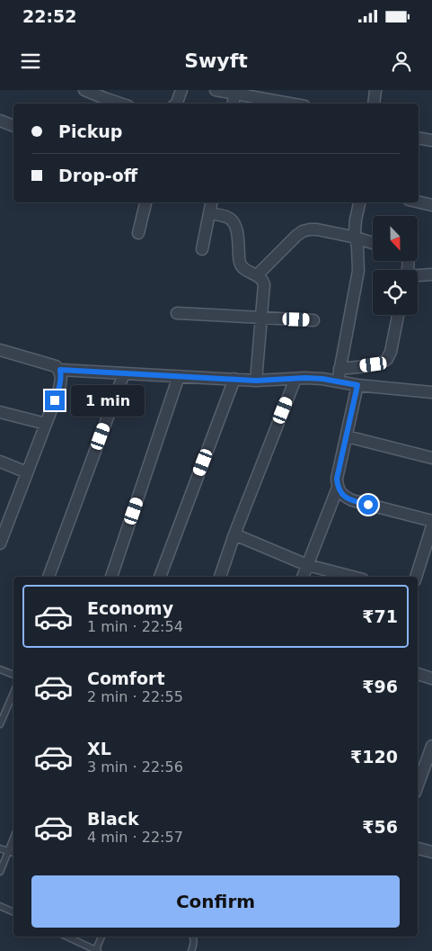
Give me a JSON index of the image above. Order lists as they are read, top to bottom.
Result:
{
  "north": "bottom",
  "page": {
    "status": "22:52",
    "header": "Swyft",
    "banner": ["Pickup", "Drop-off"],
    "bubble": "1 min",
    "list": [
      {
        "name": "Economy",
        "note": "1 min · 22:54",
        "value": "₹71"
      },
      {
        "name": "Comfort",
        "note": "2 min · 22:55",
        "value": "₹96"
      },
      {
        "name": "XL",
        "note": "3 min · 22:56",
        "value": "₹120"
      },
      {
        "name": "Black",
        "note": "4 min · 22:57",
        "value": "₹56"
      }
    ],
    "buttons": "Confirm"
  }
}
